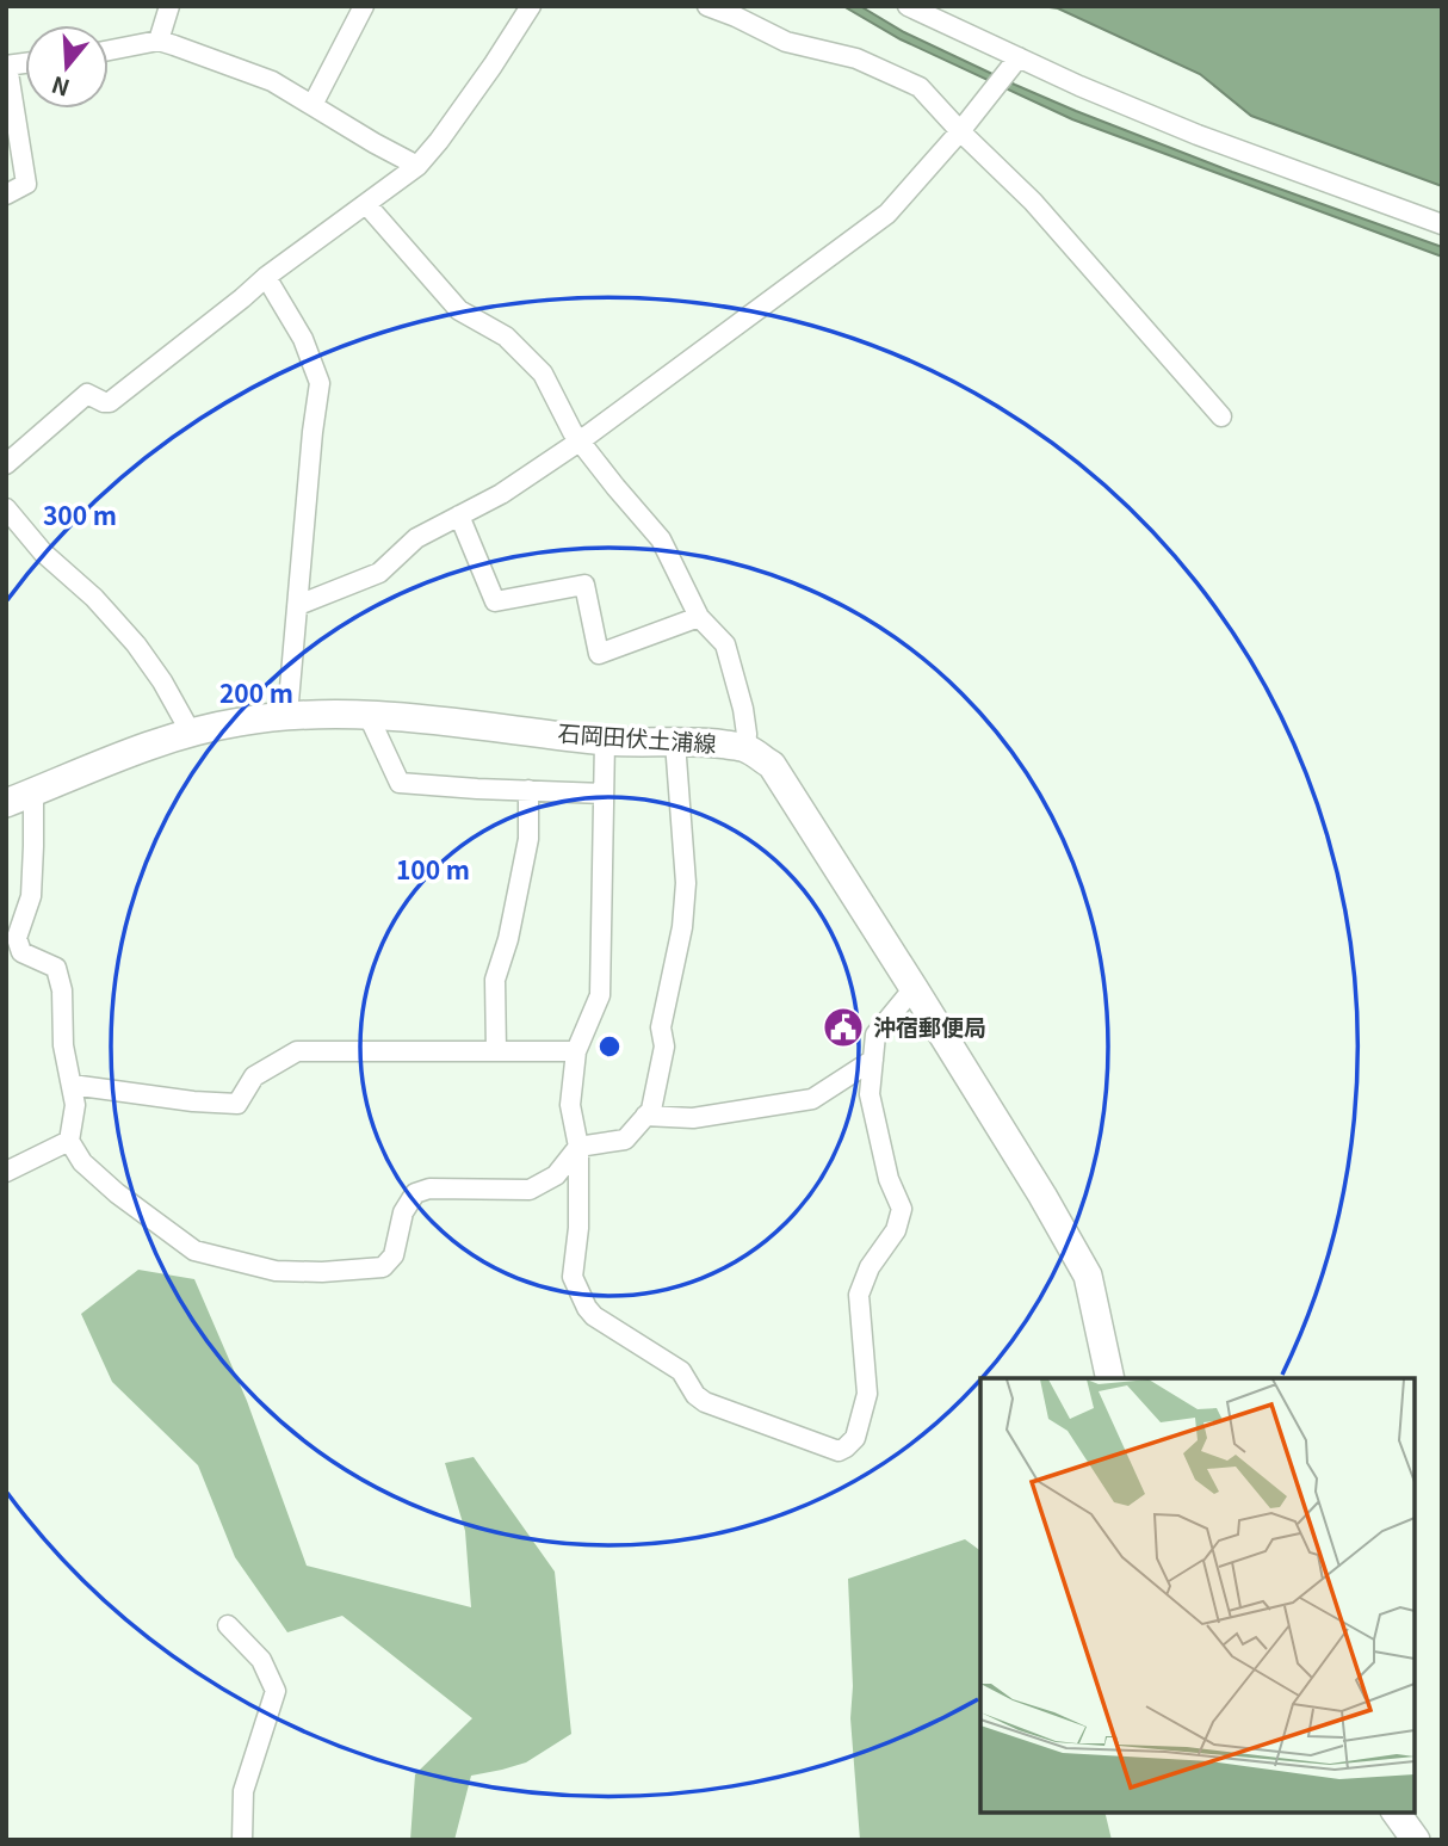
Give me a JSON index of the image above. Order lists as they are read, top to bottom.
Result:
{
  "streets": {
    "main road": ["石岡田伏土浦線"]
  },
  "places": {
    "public building": ["沖宿郵便局"]
  },
  "north": "bottom",
  "rings": ["300 m", "200 m", "100 m"]
}
